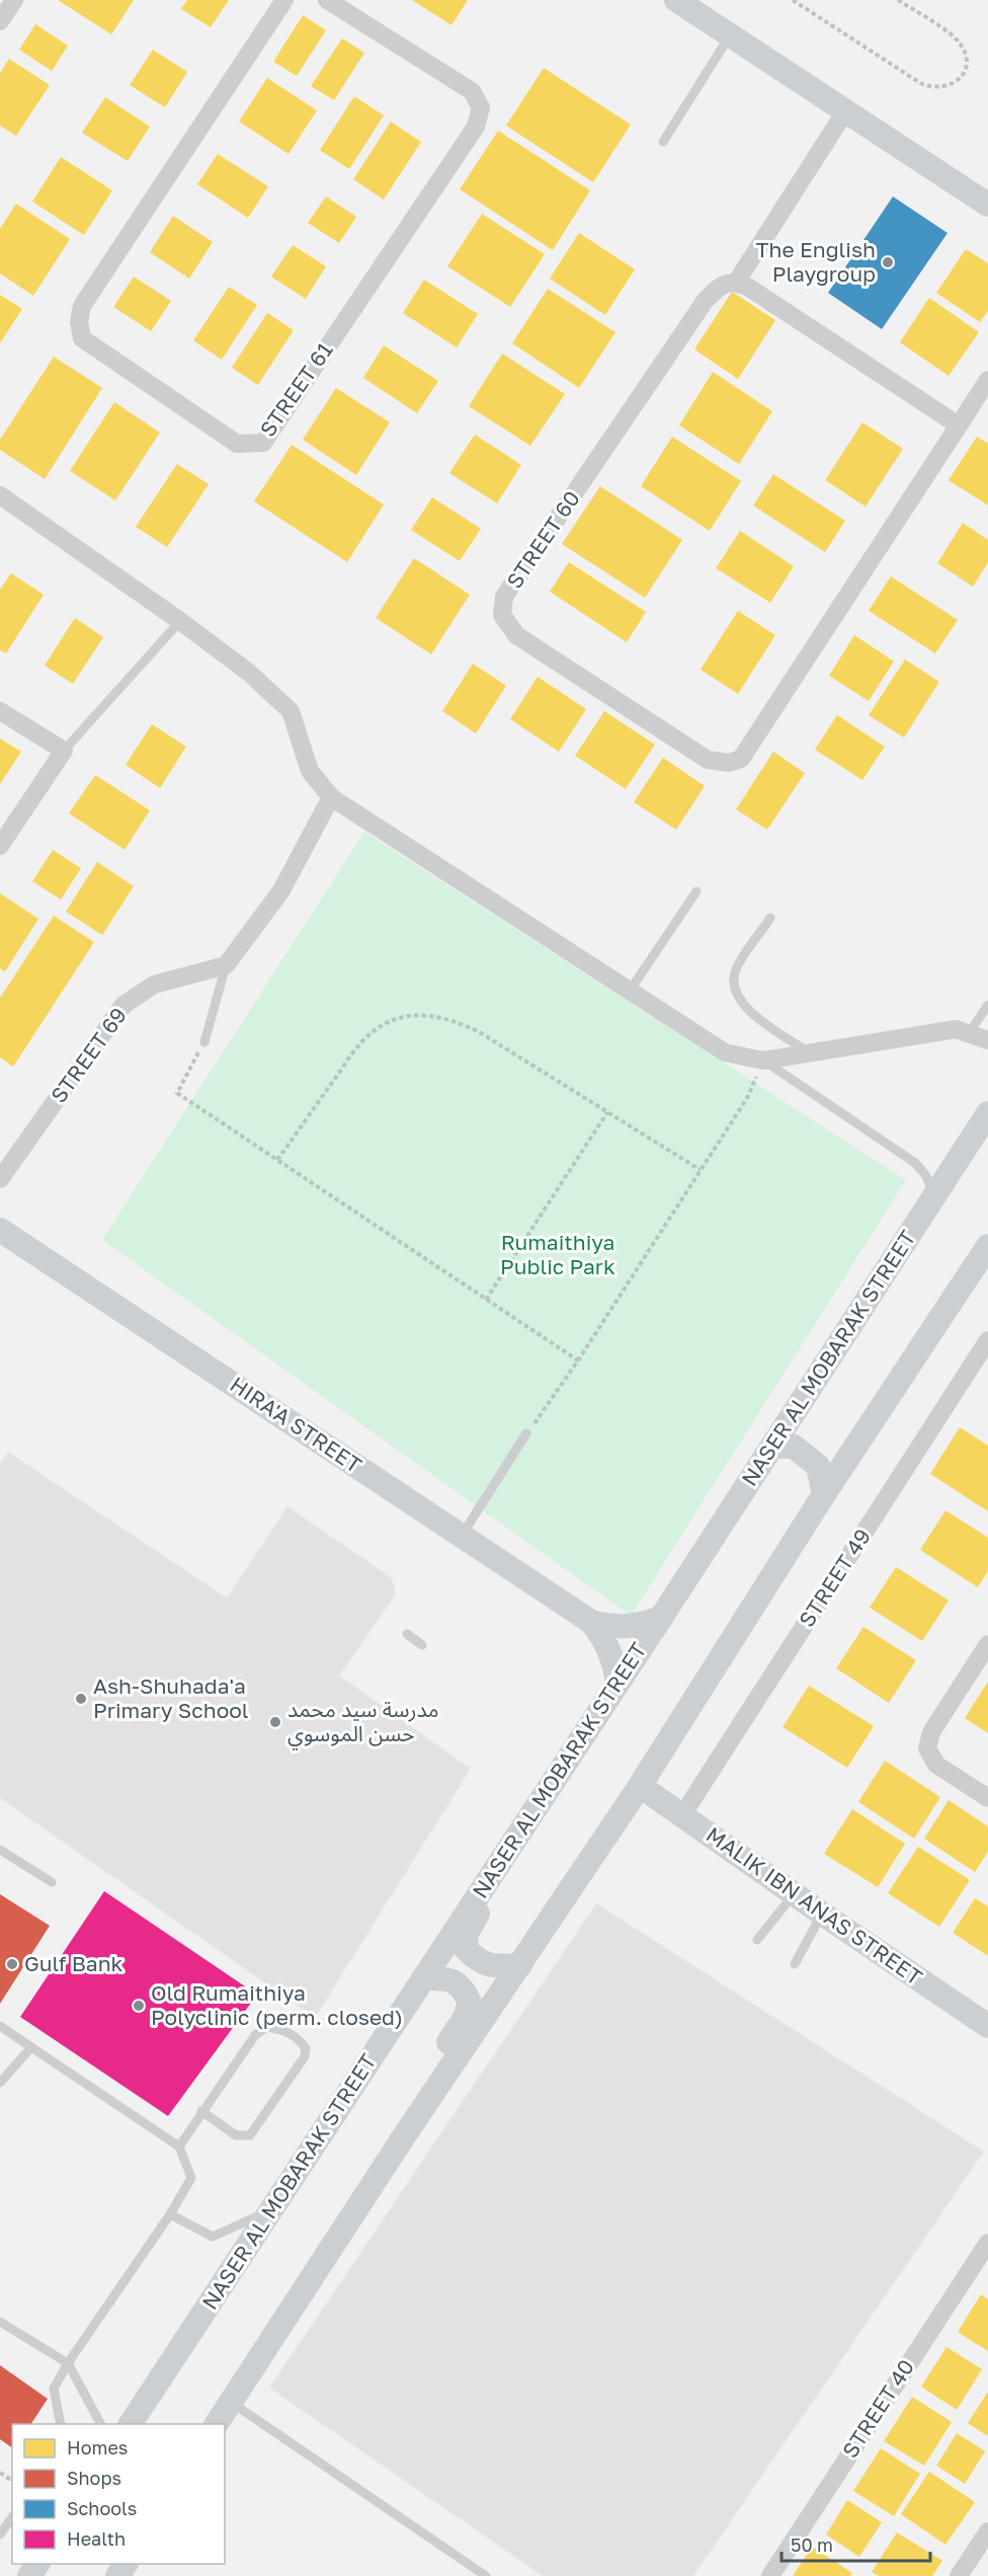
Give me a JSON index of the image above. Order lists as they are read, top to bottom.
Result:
{
  "streets": {
    "street": [
      "STREET 61",
      "STREET 60",
      "STREET 69",
      "NASER AL MOBARAK STREET",
      "HIRA'A STREET",
      "STREET 49",
      "MALIK IBN ANAS STREET",
      "STREET 40"
    ]
  },
  "crossings": [
    ["NASER AL MOBARAK STREET", "HIRA'A STREET"],
    ["STREET 49", "MALIK IBN ANAS STREET"]
  ],
  "parks": ["Rumaithiya Public Park"],
  "places": [
    "The English Playgroup",
    "Ash-Shuhada'a Primary School",
    "مدرسة سيد محمد حسن الموسوي",
    "Gulf Bank",
    "Old Rumaithiya Polyclinic (perm. closed)"
  ],
  "legend": [
    "Homes",
    "Shops",
    "Schools",
    "Health"
  ],
  "scale_bar": "50 m"
}
